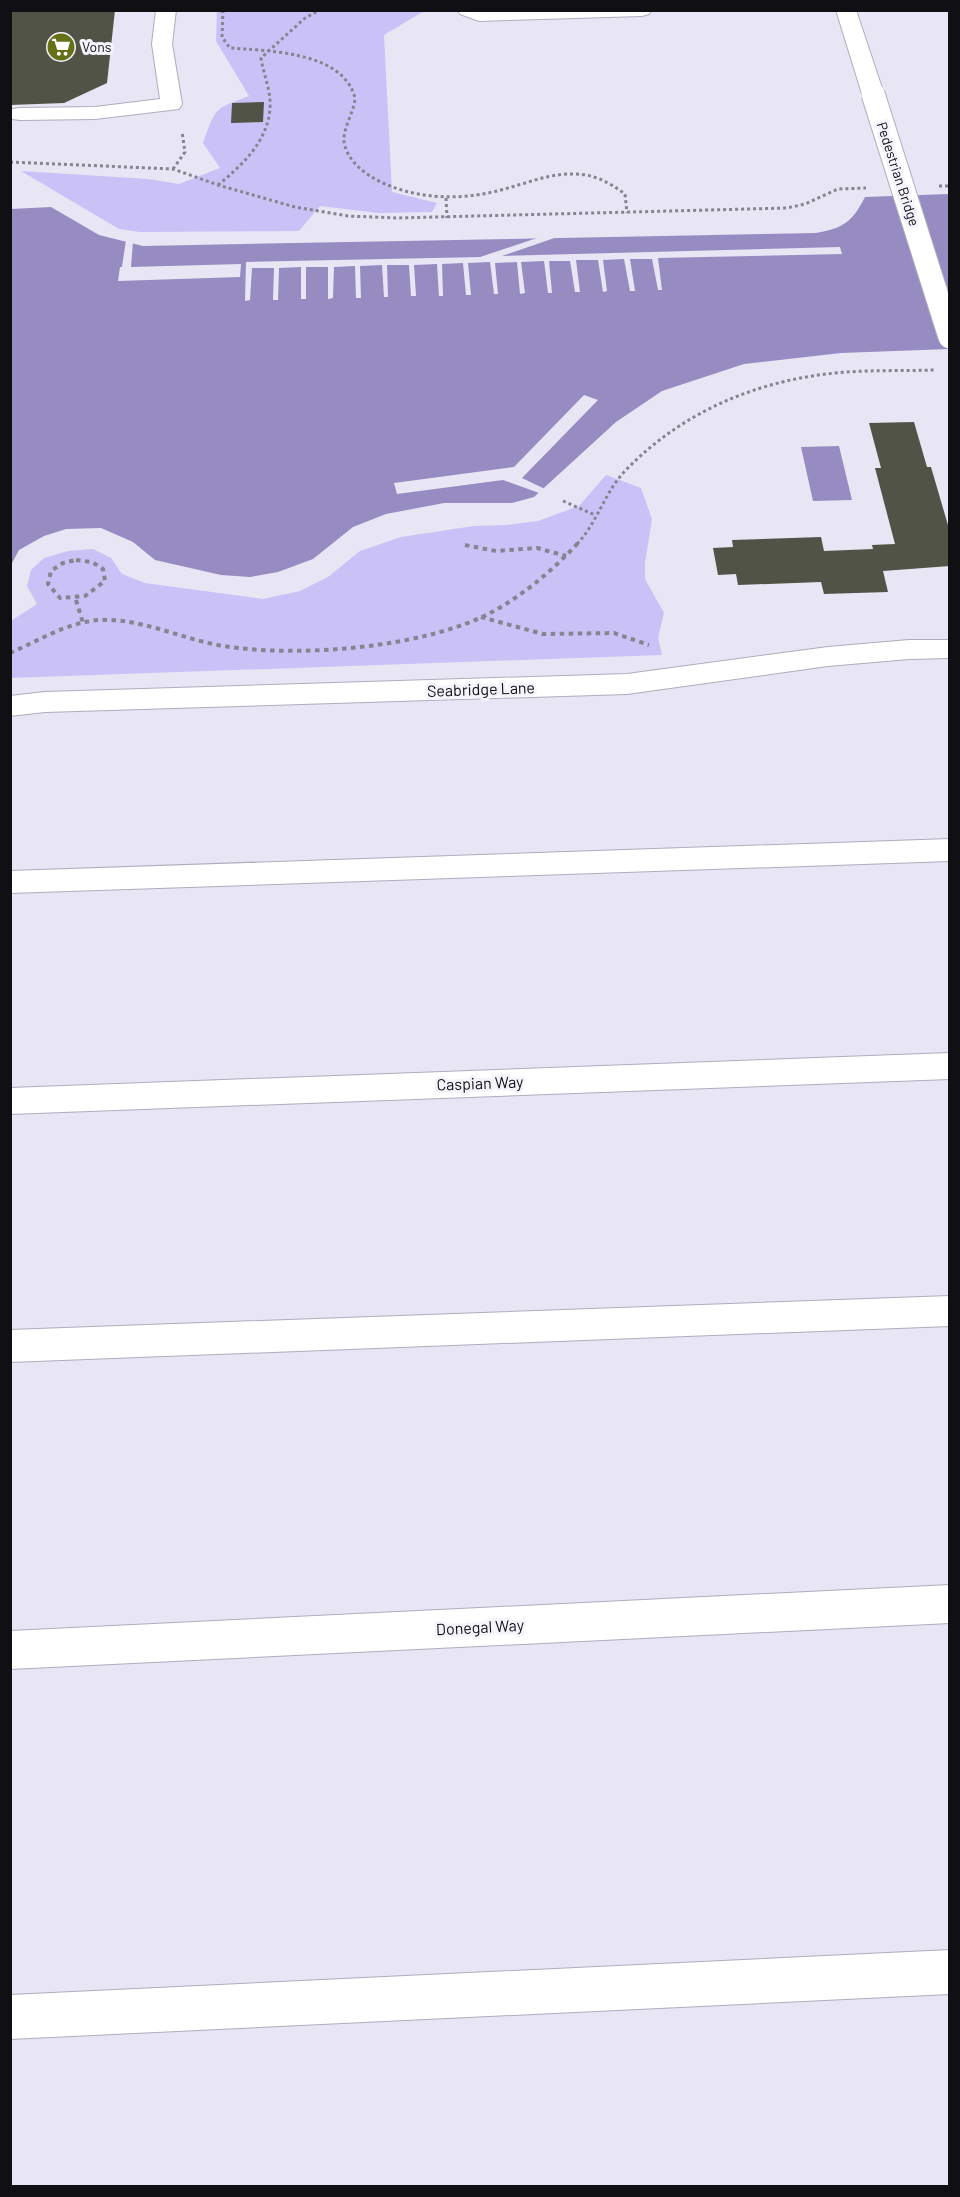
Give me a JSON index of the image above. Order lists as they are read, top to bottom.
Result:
{
  "streets": {
    "street": [
      "Pedestrian Bridge",
      "Seabridge Lane",
      "Caspian Way",
      "Donegal Way"
    ]
  },
  "places": {
    "supermarket": ["Vons"]
  }
}
